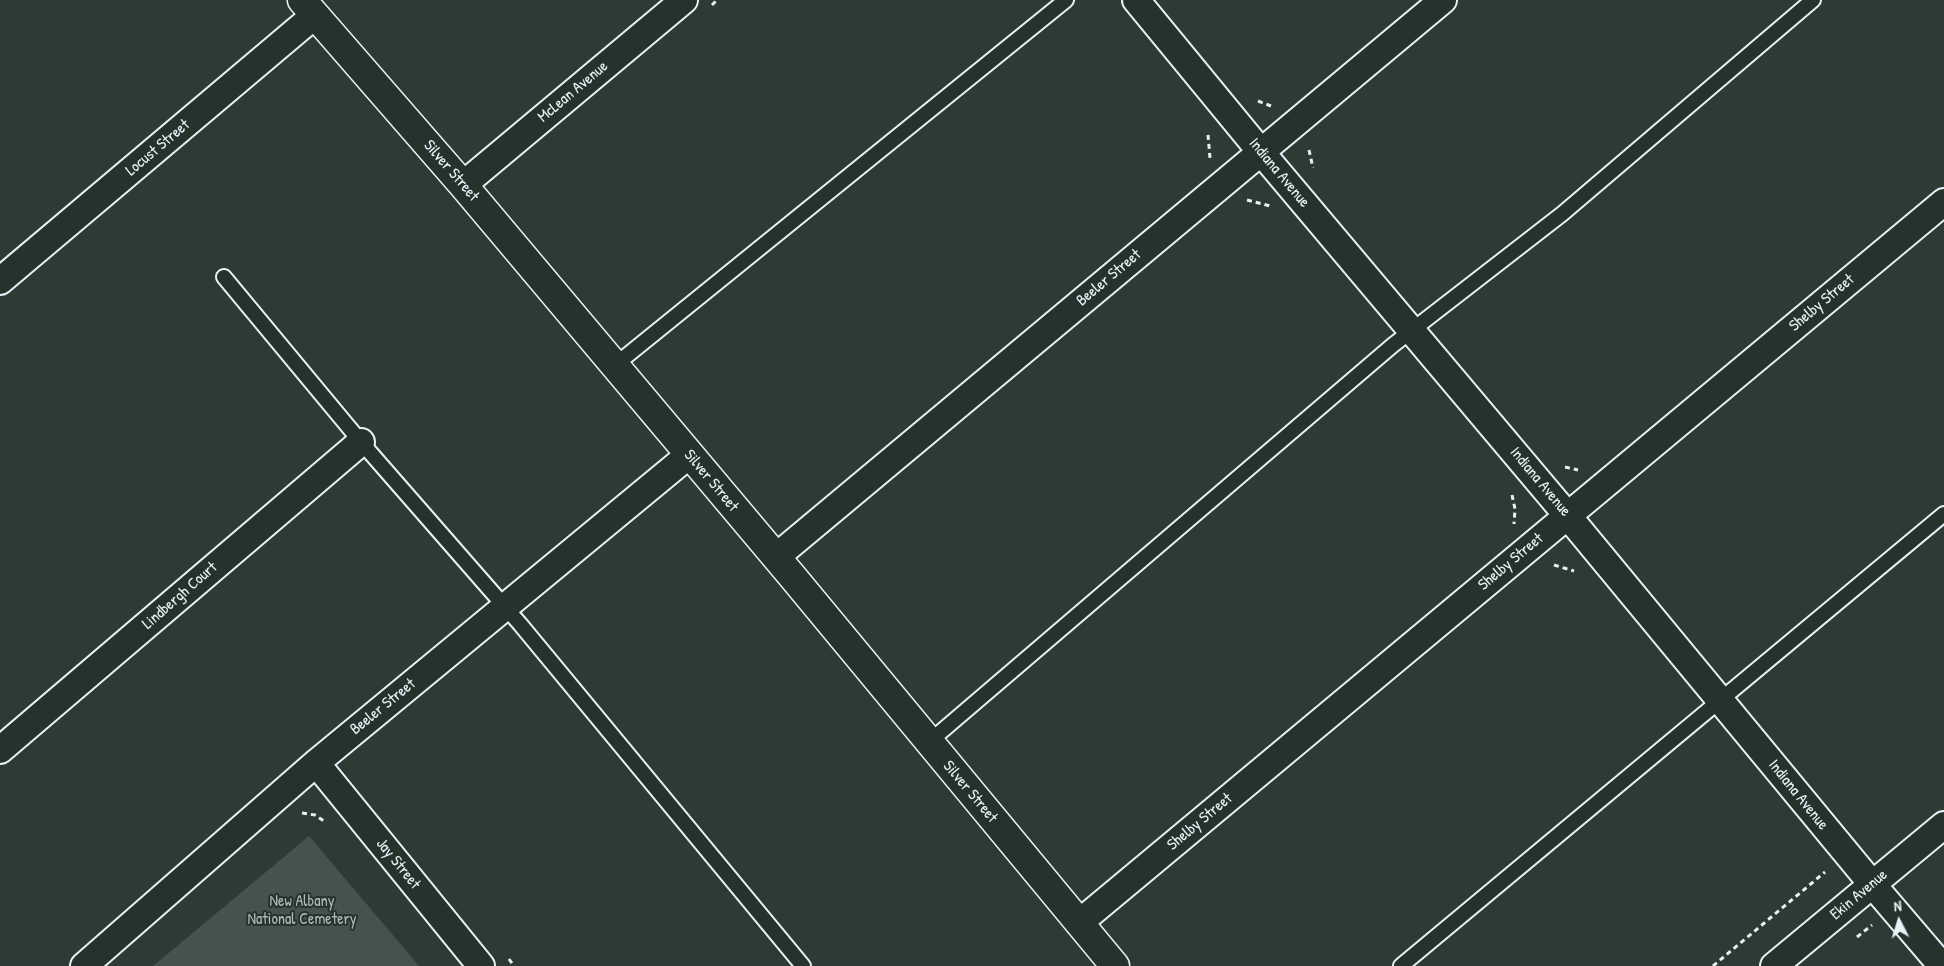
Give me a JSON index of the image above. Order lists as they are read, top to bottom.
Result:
{
  "streets": {
    "main road": ["Silver Street"],
    "street": [
      "McLean Avenue",
      "Locust Street",
      "Indiana Avenue",
      "Beeler Street",
      "Shelby Street",
      "Lindbergh Court",
      "Jay Street",
      "Ekin Avenue"
    ]
  },
  "crossings": [
    ["McLean Avenue", "Silver Street"],
    ["Locust Street", "Silver Street"],
    ["Silver Street", "Beeler Street"],
    ["Silver Street", "Shelby Street"],
    ["Indiana Avenue", "Beeler Street"],
    ["Indiana Avenue", "Shelby Street"],
    ["Indiana Avenue", "Ekin Avenue"],
    ["Beeler Street", "Jay Street"]
  ],
  "parks": ["New Albany National Cemetery"],
  "north": "top"
}
